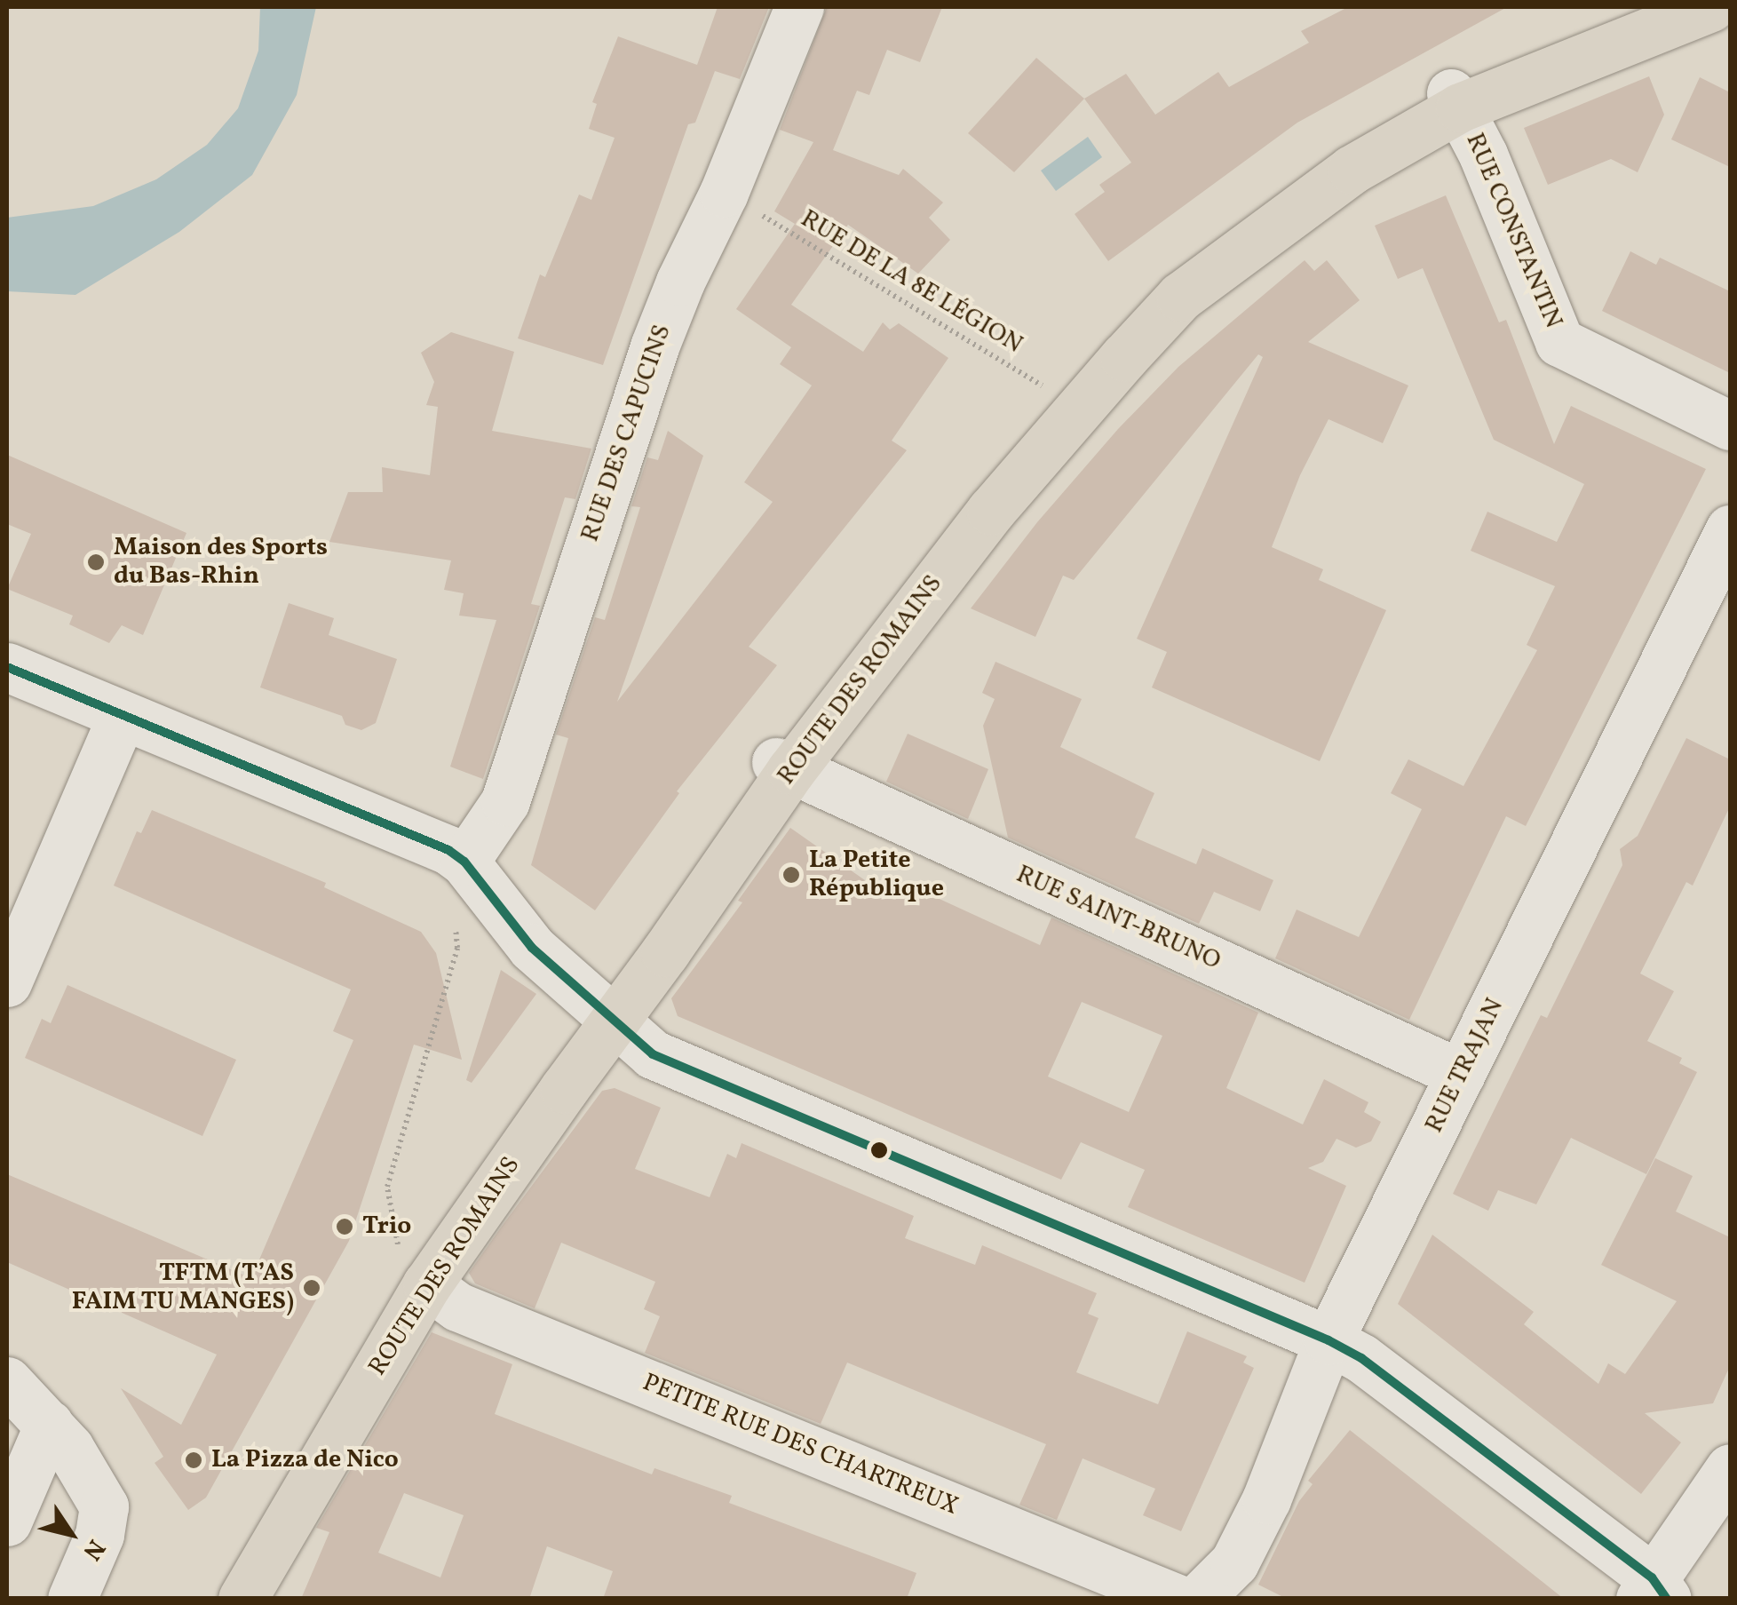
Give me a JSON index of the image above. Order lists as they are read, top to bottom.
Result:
{
  "streets": {
    "main road": ["ROUTE DES ROMAINS"],
    "street": [
      "RUE CONSTANTIN",
      "RUE DES CAPUCINS",
      "RUE SAINT-BRUNO",
      "RUE TRAJAN",
      "PETITE RUE DES CHARTREUX"
    ],
    "path": ["RUE DE LA 8E LÉGION"]
  },
  "crossings": [
    ["RUE CONSTANTIN", "ROUTE DES ROMAINS"],
    ["RUE DE LA 8E LÉGION", "RUE DES CAPUCINS"],
    ["RUE DE LA 8E LÉGION", "ROUTE DES ROMAINS"],
    ["ROUTE DES ROMAINS", "RUE SAINT-BRUNO"],
    ["ROUTE DES ROMAINS", "PETITE RUE DES CHARTREUX"],
    ["RUE SAINT-BRUNO", "RUE TRAJAN"]
  ],
  "places": [
    "Maison des Sports du Bas-Rhin",
    "La Petite République",
    "Trio",
    "TFTM (T’AS FAIM TU MANGES)",
    "La Pizza de Nico"
  ],
  "north": "bottom right"
}
